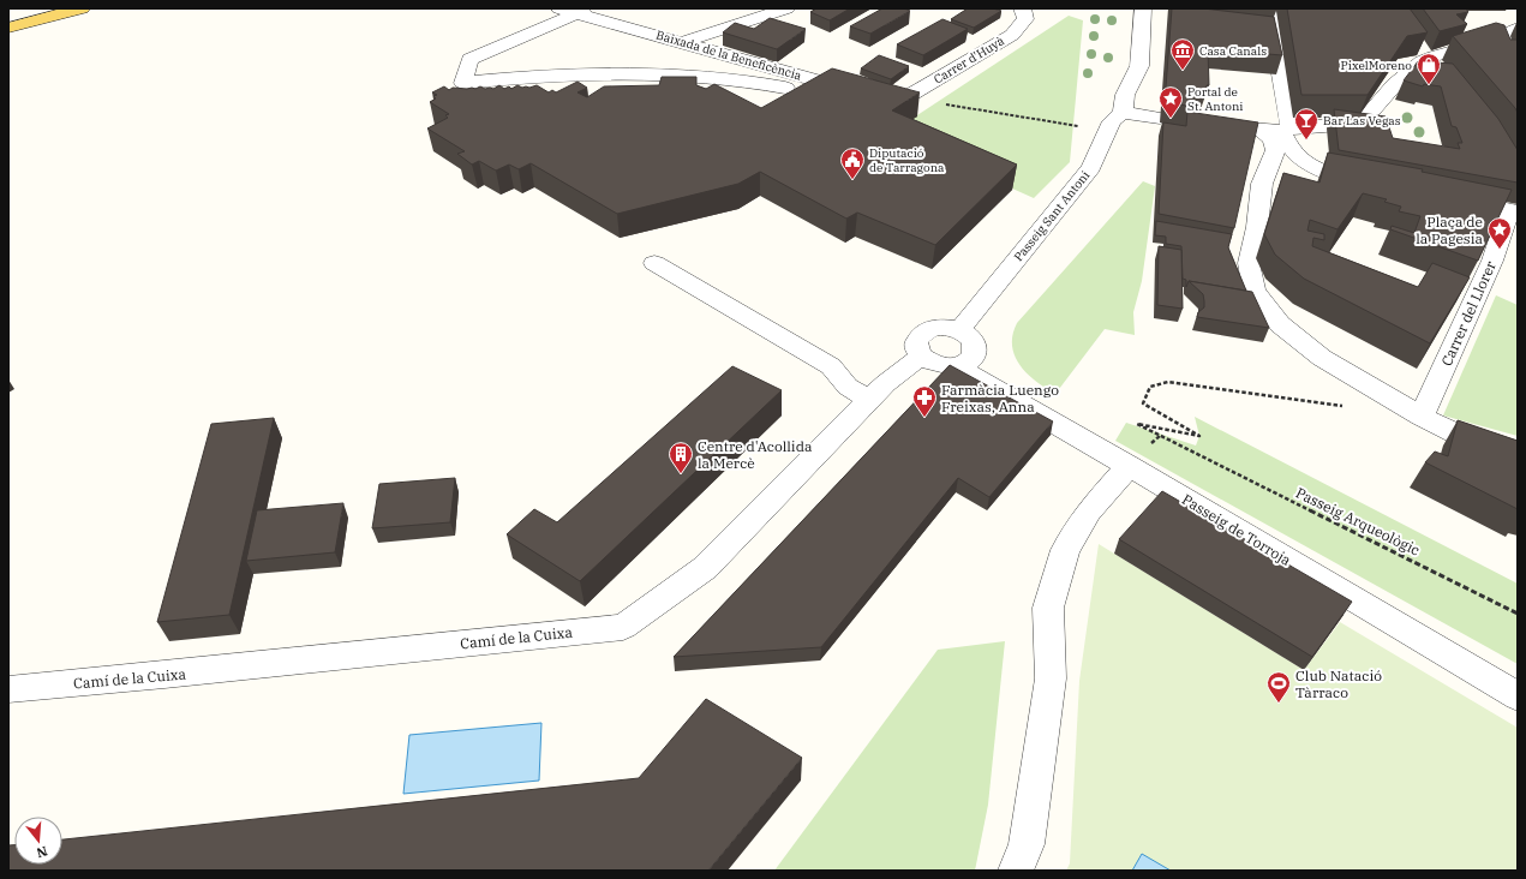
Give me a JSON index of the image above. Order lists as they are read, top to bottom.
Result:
{
  "streets": {
    "street": [
      "Baixada de la Beneficència",
      "Carrer d'Huyà",
      "Passeig Sant Antoni",
      "Carrer del Llorer",
      "Passeig de Torroja",
      "Camí de la Cuixa"
    ],
    "path": ["Passeig Arqueològic"]
  },
  "crossings": [
    ["Baixada de la Beneficència", "Carrer d'Huyà"],
    ["Passeig Sant Antoni", "Passeig de Torroja"],
    ["Passeig Sant Antoni", "Camí de la Cuixa"],
    ["Passeig de Torroja", "Camí de la Cuixa"]
  ],
  "places": {
    "museum": ["Casa Canals"],
    "shop": ["PixelMoreno"],
    "place": ["Portal de St. Antoni", "Plaça de la Pagesia"],
    "bar": ["Bar Las Vegas"],
    "public building": ["Diputació de Tarragona"],
    "pharmacy": ["Farmàcia Luengo Freixas, Anna"],
    "building": ["Centre d'Acollida la Mercè"],
    "sports": ["Club Natació Tàrraco"]
  },
  "north": "bottom"
}
